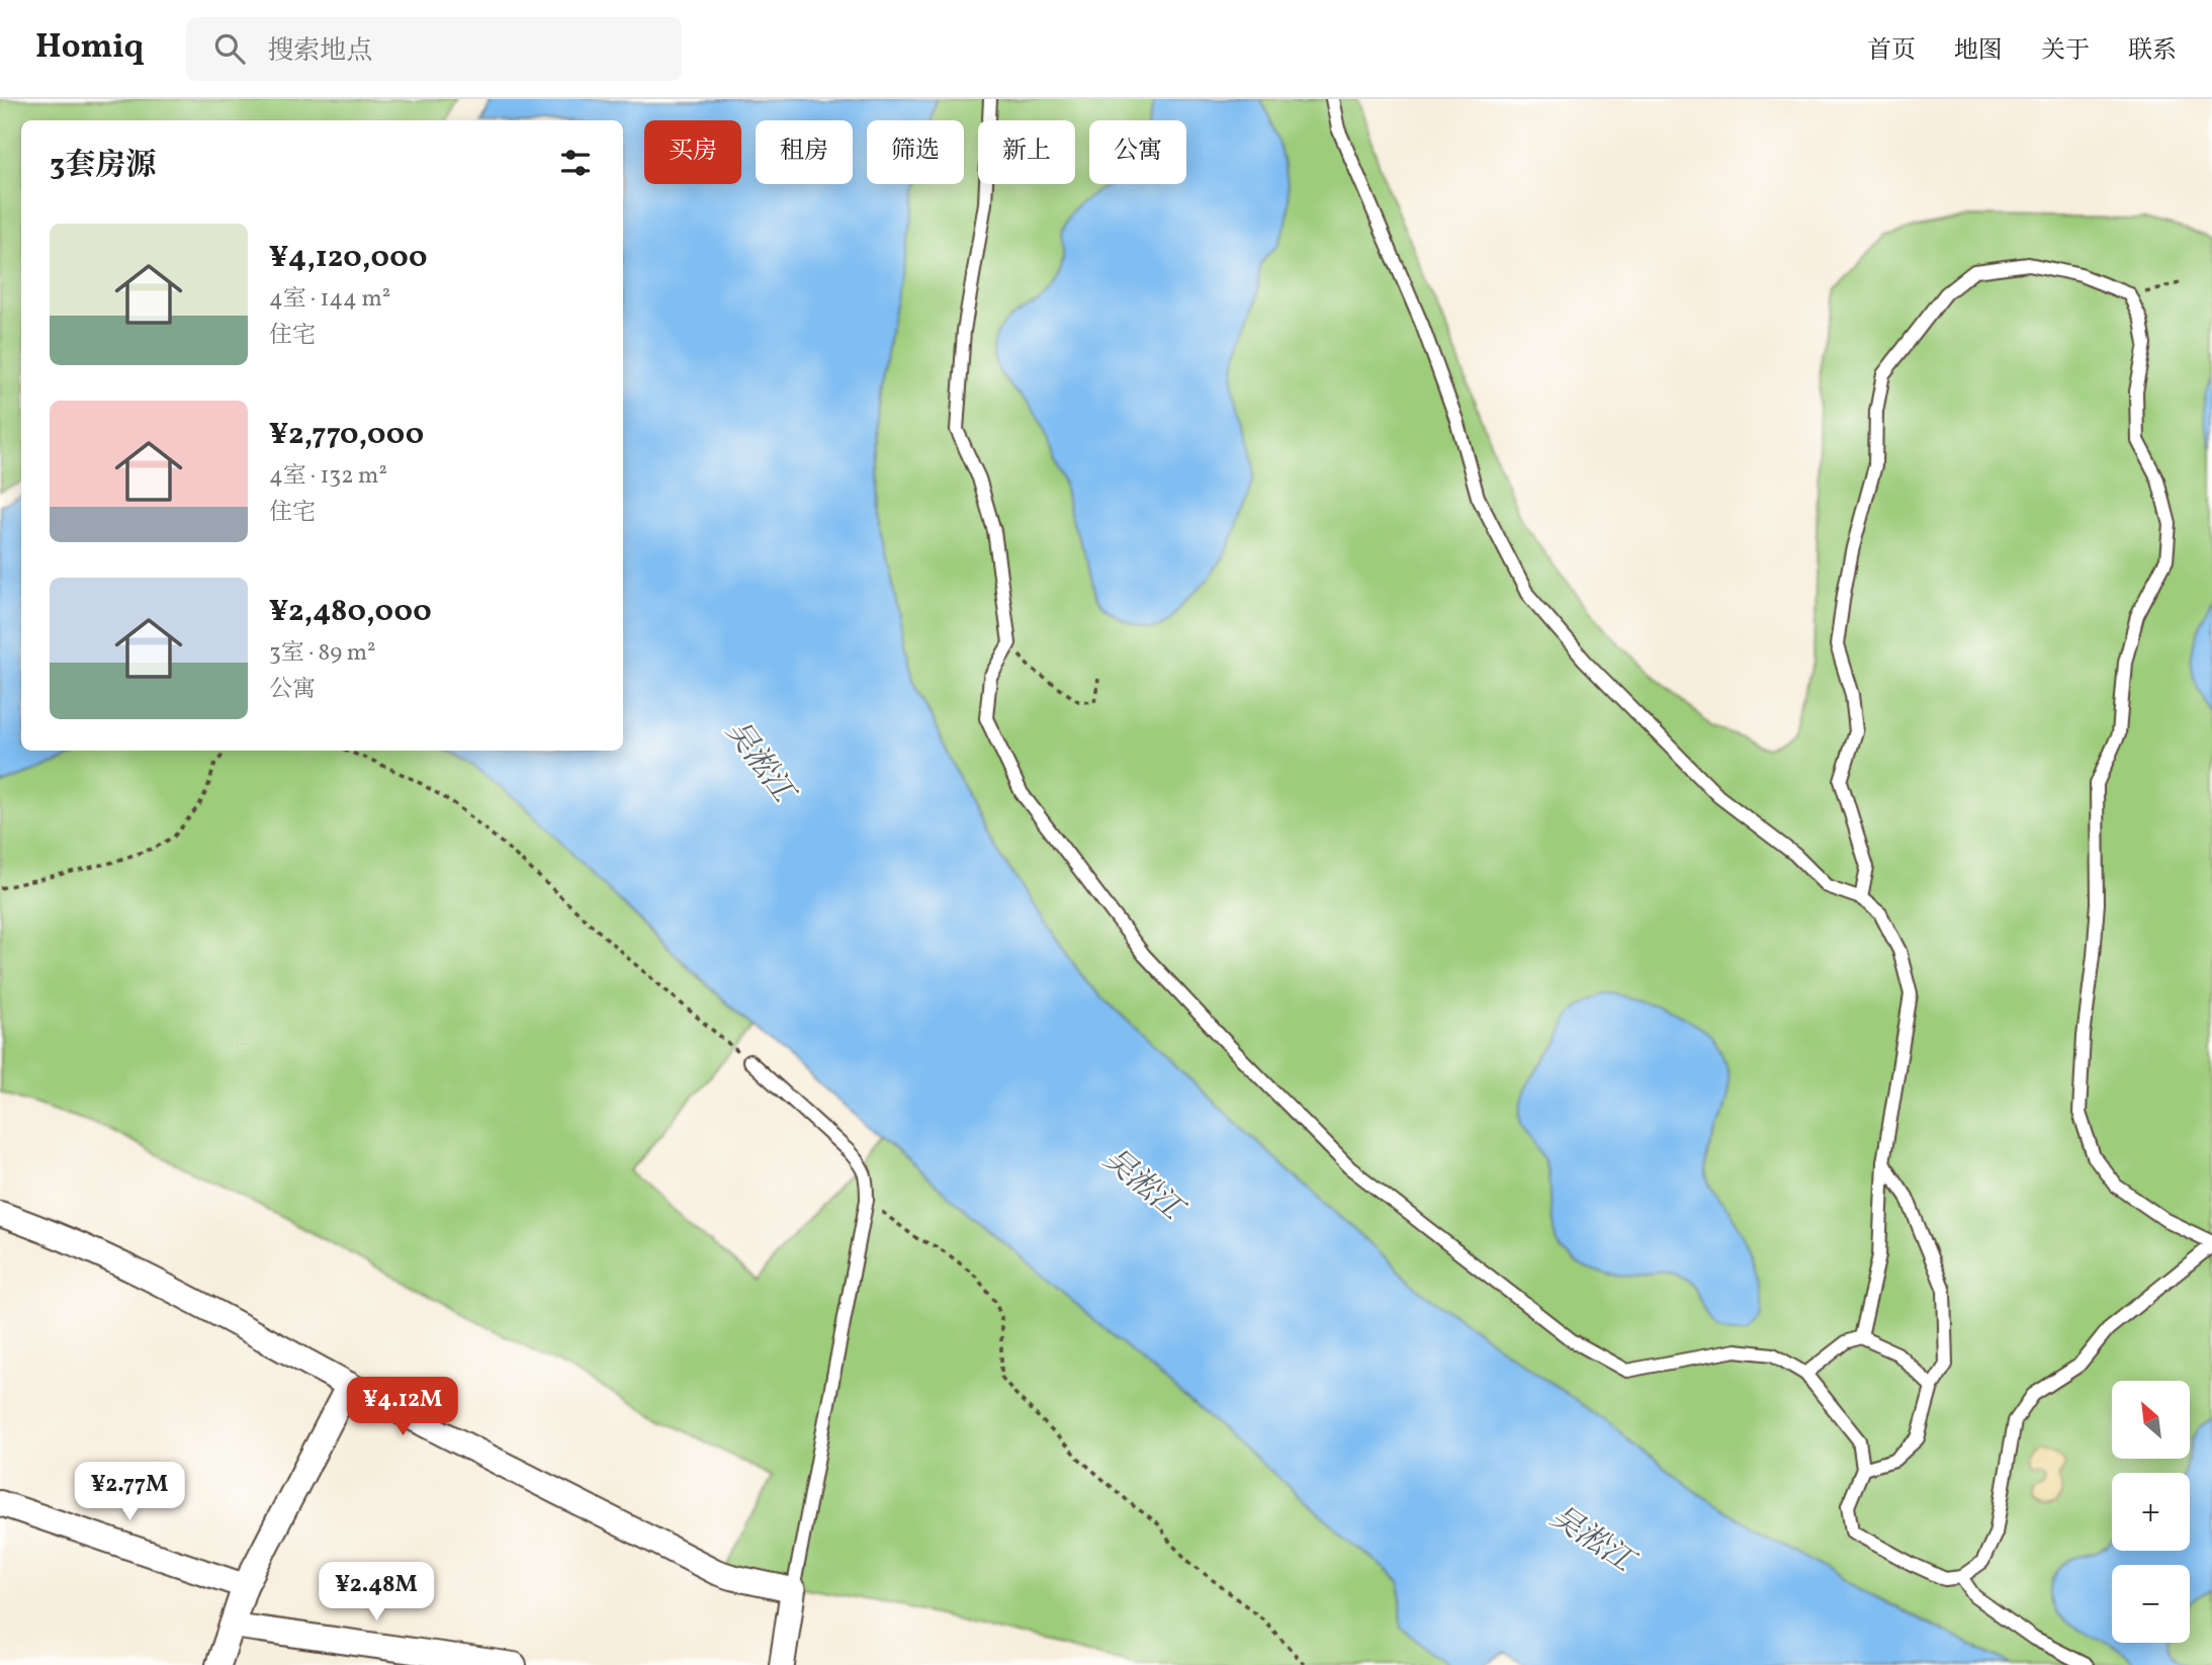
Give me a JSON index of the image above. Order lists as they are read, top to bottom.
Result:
{
  "water": ["吴淞江"],
  "north": "top left",
  "page": {
    "header": "Homiq",
    "search": "搜索地点",
    "nav": [
      "首页",
      "地图",
      "关于",
      "联系"
    ],
    "chip": [
      "买房",
      "租房",
      "筛选",
      "新上",
      "公寓"
    ],
    "heading": "3套房源",
    "list": [
      {
        "name": "¥4,120,000",
        "note": "4室 · 144 m² · 住宅"
      },
      {
        "name": "¥2,770,000",
        "note": "4室 · 132 m² · 住宅"
      },
      {
        "name": "¥2,480,000",
        "note": "3室 · 89 m² · 公寓"
      }
    ],
    "price": ["¥4.12M", "¥2.77M", "¥2.48M"],
    "map_buttons": ["+", "−"]
  }
}
